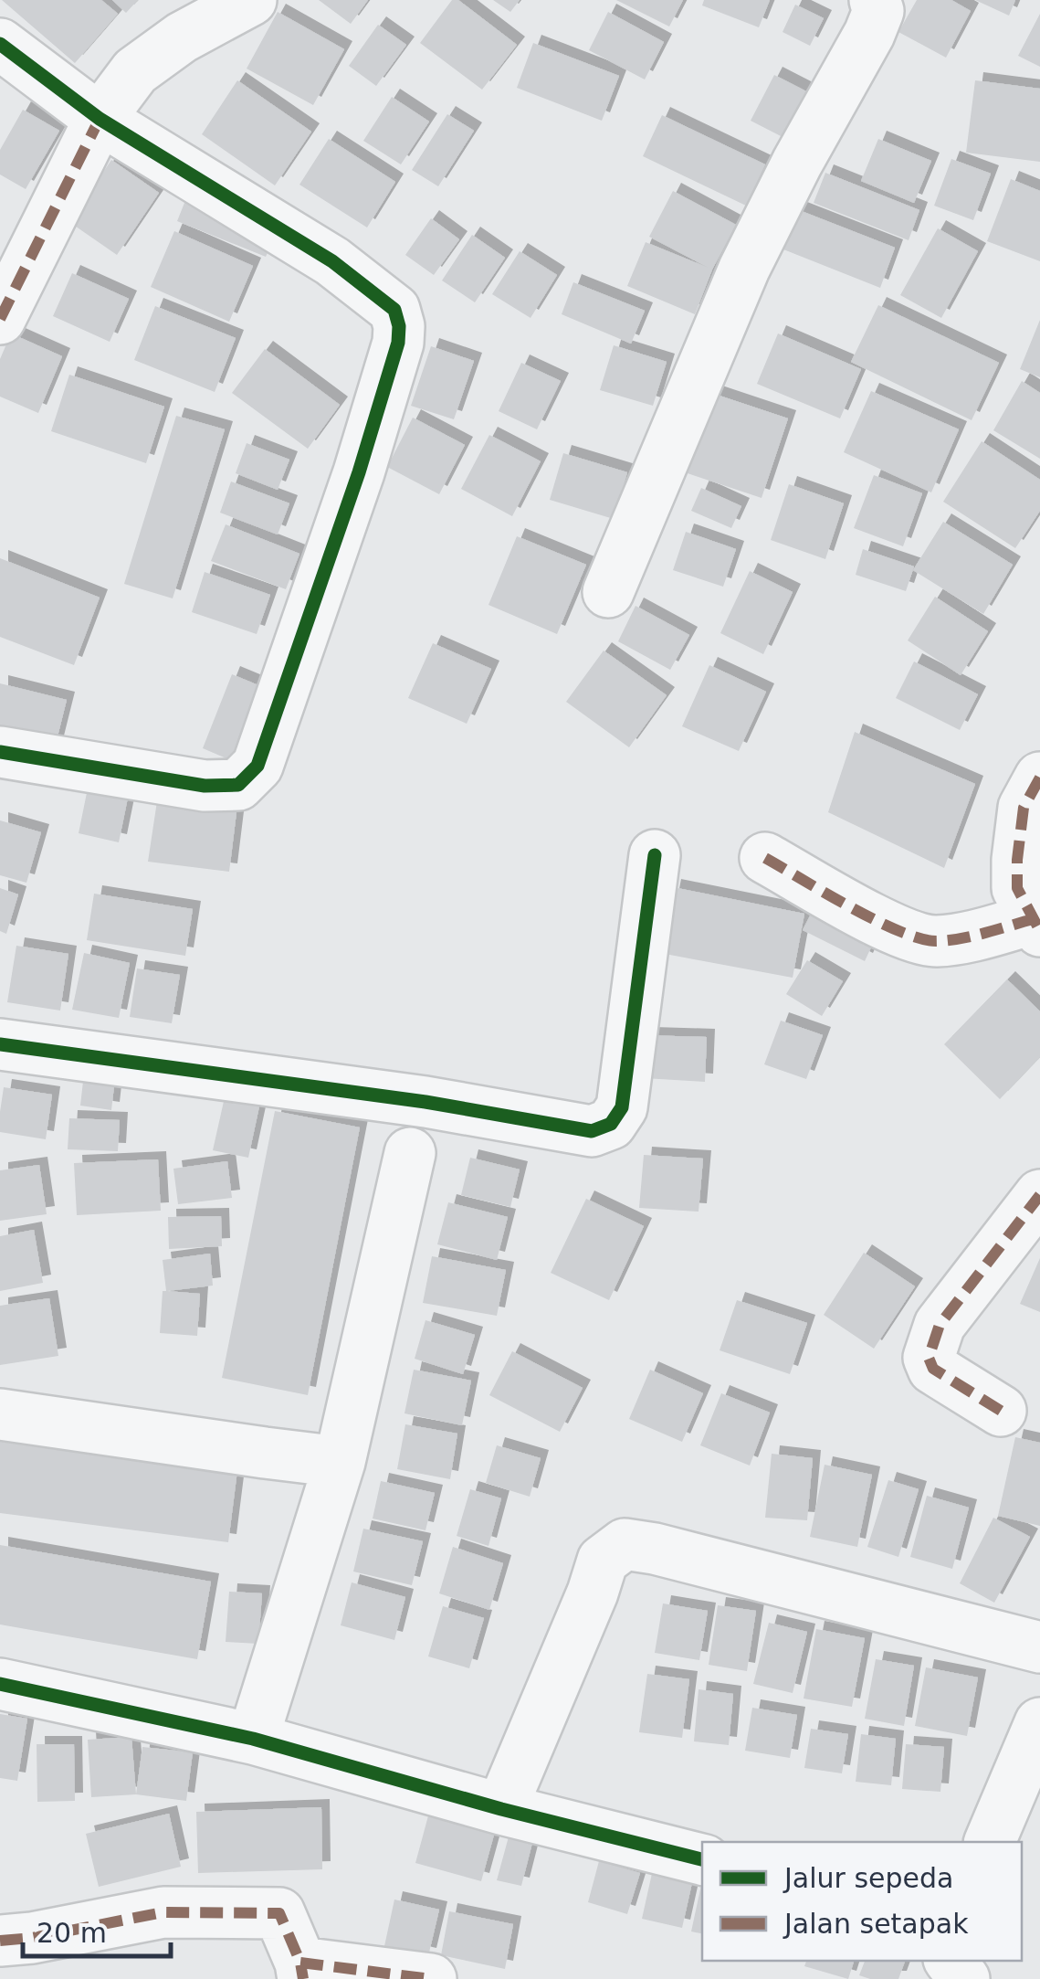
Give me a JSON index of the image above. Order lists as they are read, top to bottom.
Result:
{
  "legend": ["Jalur sepeda", "Jalan setapak"],
  "scale_bar": "20 m"
}
